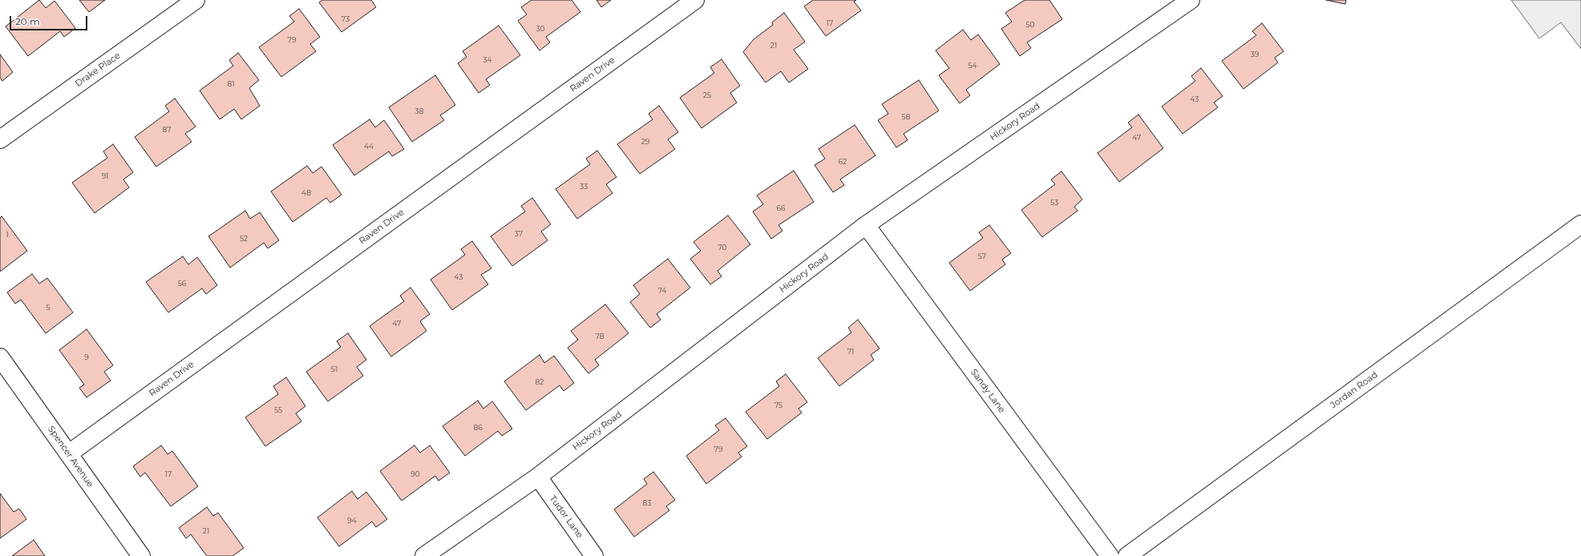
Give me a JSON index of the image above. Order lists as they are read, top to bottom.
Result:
{
  "streets": {
    "street": [
      "Drake Place",
      "Raven Drive",
      "Hickory Road",
      "Jordan Road",
      "Sandy Lane",
      "Spencer Avenue",
      "Tudor Lane"
    ]
  },
  "crossings": [
    ["Raven Drive", "Spencer Avenue"],
    ["Hickory Road", "Sandy Lane"],
    ["Hickory Road", "Tudor Lane"]
  ],
  "house_numbers": [
    "73",
    "17",
    "50",
    "30",
    "79",
    "21",
    "39",
    "34",
    "54",
    "81",
    "25",
    "43",
    "38",
    "58",
    "87",
    "47",
    "29",
    "44",
    "62",
    "91",
    "33",
    "48",
    "53",
    "66",
    "37",
    "1",
    "52",
    "70",
    "57",
    "43",
    "56",
    "74",
    "5",
    "47",
    "78",
    "71",
    "9",
    "51",
    "82",
    "75",
    "55",
    "86",
    "79",
    "17",
    "90",
    "83",
    "94",
    "21"
  ],
  "scale_bar": "20 m"
}
